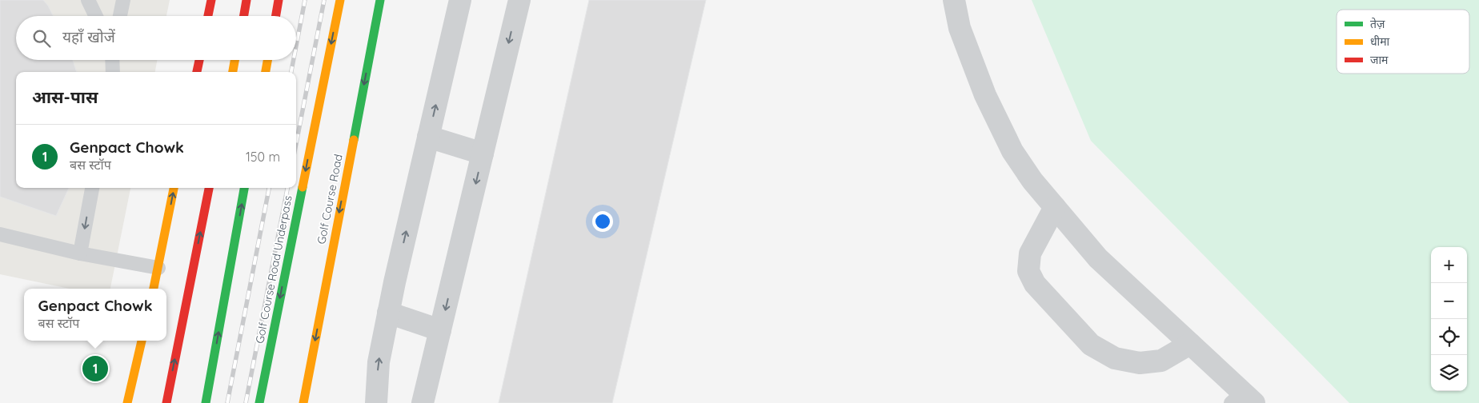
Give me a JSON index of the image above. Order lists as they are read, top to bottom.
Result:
{
  "streets": {
    "main road": ["Golf Course Road", "Golf Course Road Underpass"]
  },
  "one_way": ["Golf Course Road"],
  "legend": ["तेज़", "धीमा", "जाम"],
  "page": {
    "search": "यहाँ खोजें",
    "heading": "आस-पास",
    "list": [
      {
        "mark": "1",
        "name": "Genpact Chowk",
        "note": "बस स्टॉप",
        "value": "150 m"
      }
    ],
    "map_buttons": ["+", "−"],
    "popup": ["Genpact Chowk", "बस स्टॉप"],
    "pins": "1"
  }
}
